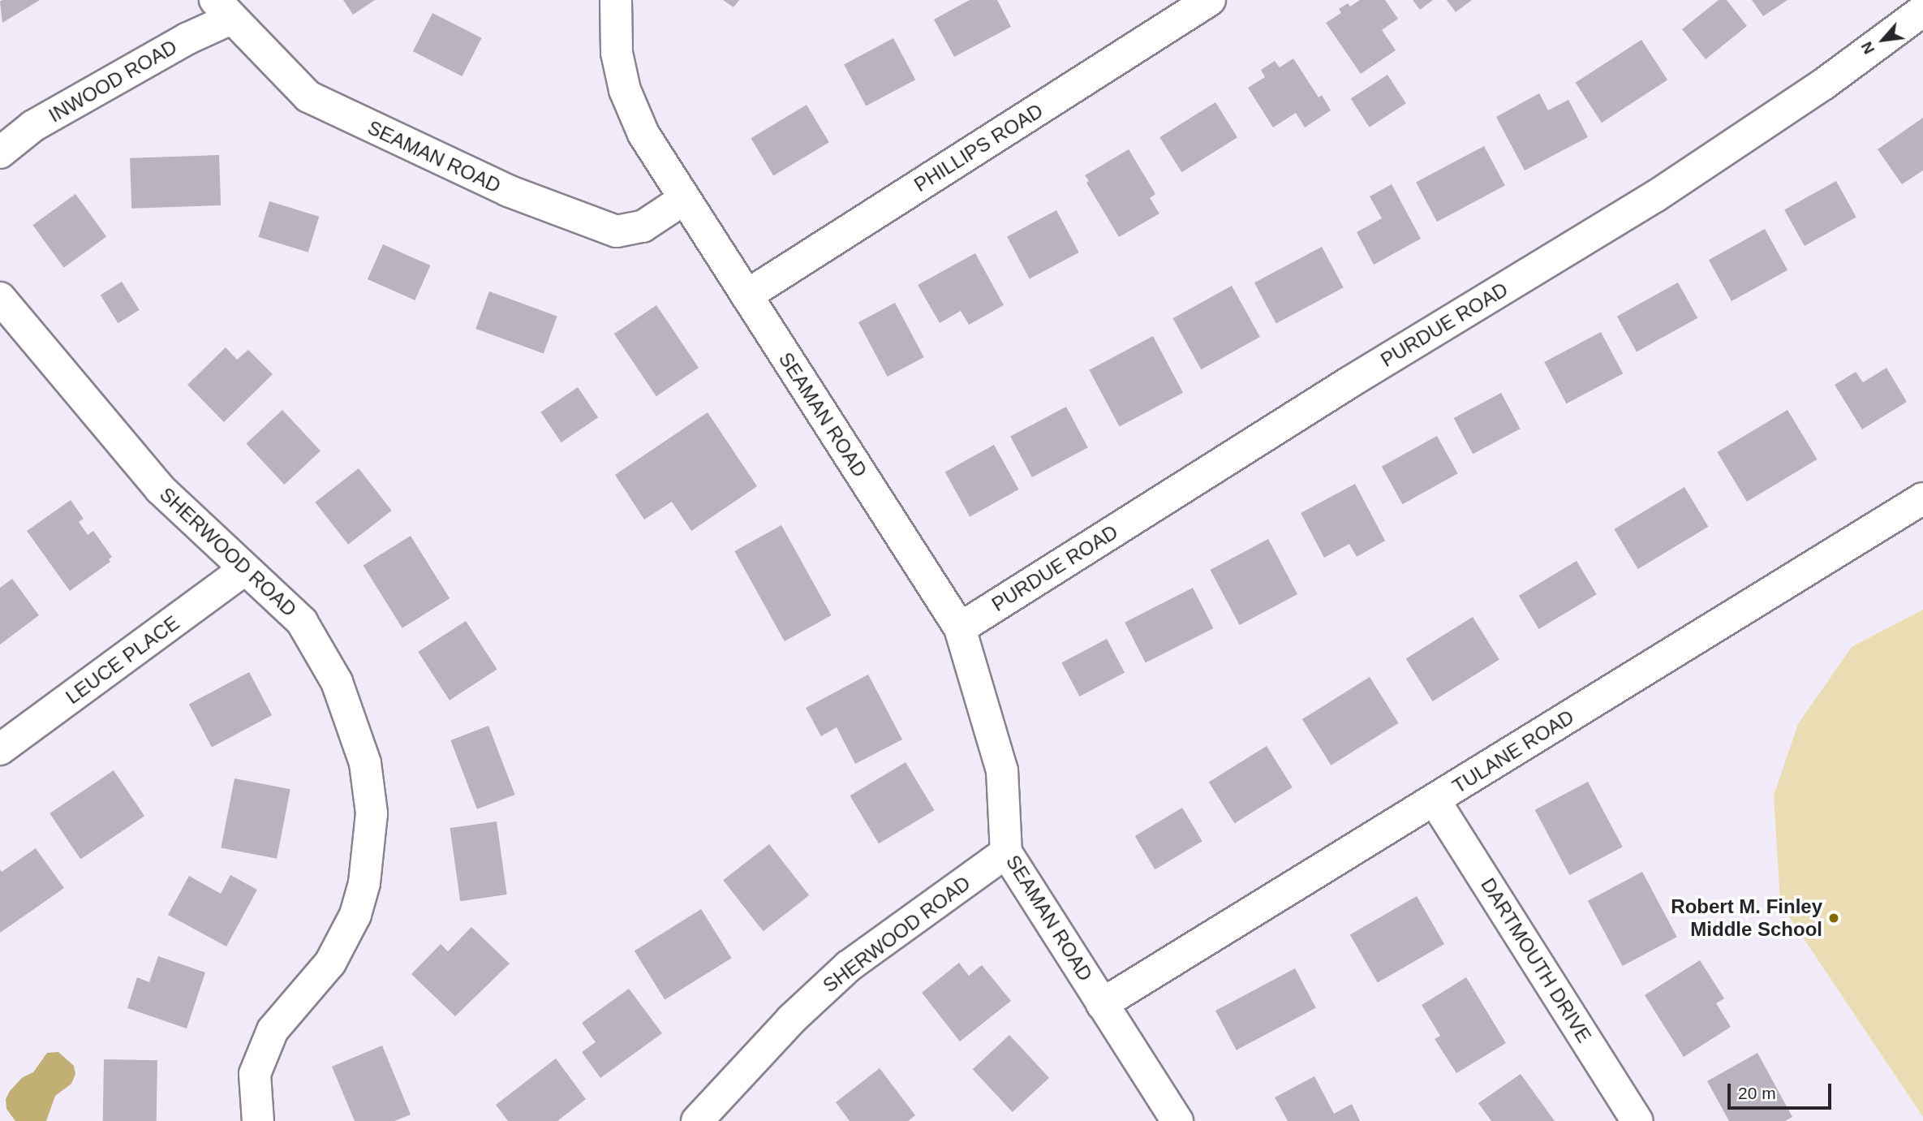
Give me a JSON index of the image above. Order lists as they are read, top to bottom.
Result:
{
  "streets": {
    "street": [
      "INWOOD ROAD",
      "PHILLIPS ROAD",
      "SEAMAN ROAD",
      "PURDUE ROAD",
      "SHERWOOD ROAD",
      "LEUCE PLACE",
      "TULANE ROAD",
      "DARTMOUTH DRIVE"
    ]
  },
  "crossings": [
    ["INWOOD ROAD", "SEAMAN ROAD"],
    ["PHILLIPS ROAD", "SEAMAN ROAD"],
    ["SEAMAN ROAD", "PURDUE ROAD"],
    ["SEAMAN ROAD", "SHERWOOD ROAD"],
    ["SEAMAN ROAD", "TULANE ROAD"],
    ["SHERWOOD ROAD", "LEUCE PLACE"],
    ["TULANE ROAD", "DARTMOUTH DRIVE"]
  ],
  "places": ["Robert M. Finley Middle School"],
  "scale_bar": "20 m",
  "north": "bottom left"
}
